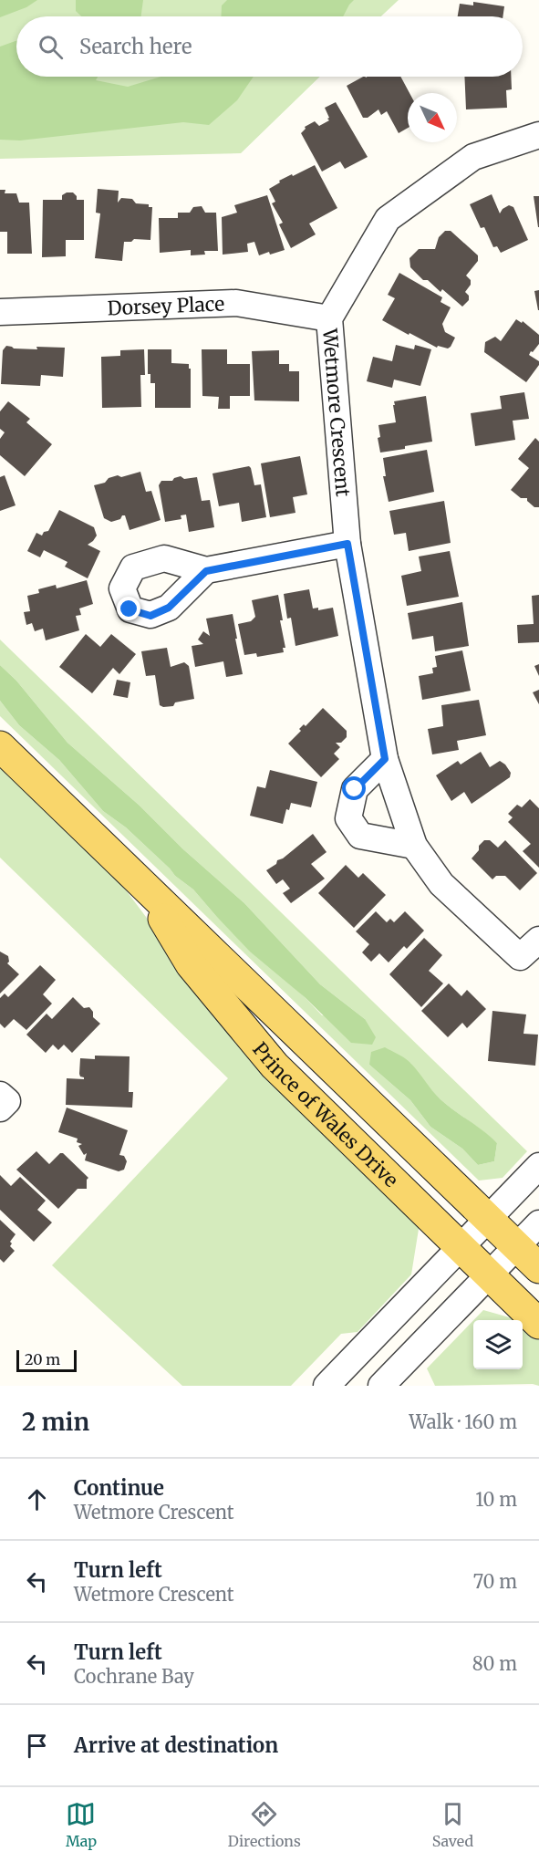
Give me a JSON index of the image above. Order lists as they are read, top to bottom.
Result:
{
  "streets": {
    "main road": ["Prince of Wales Drive"],
    "street": ["Dorsey Place", "Wetmore Crescent"]
  },
  "crossings": [
    ["Dorsey Place", "Wetmore Crescent"]
  ],
  "scale_bar": "20 m",
  "north": "bottom right",
  "page": {
    "search": "Search here",
    "scale": "20 m",
    "heading": ["2 min", "Walk · 160 m"],
    "list": [
      ["Continue", "Wetmore Crescent", "10 m"],
      ["Turn left", "Wetmore Crescent", "70 m"],
      ["Turn left", "Cochrane Bay", "80 m"],
      "Arrive at destination"
    ],
    "nav": ["Map", "Directions", "Saved"]
  }
}
